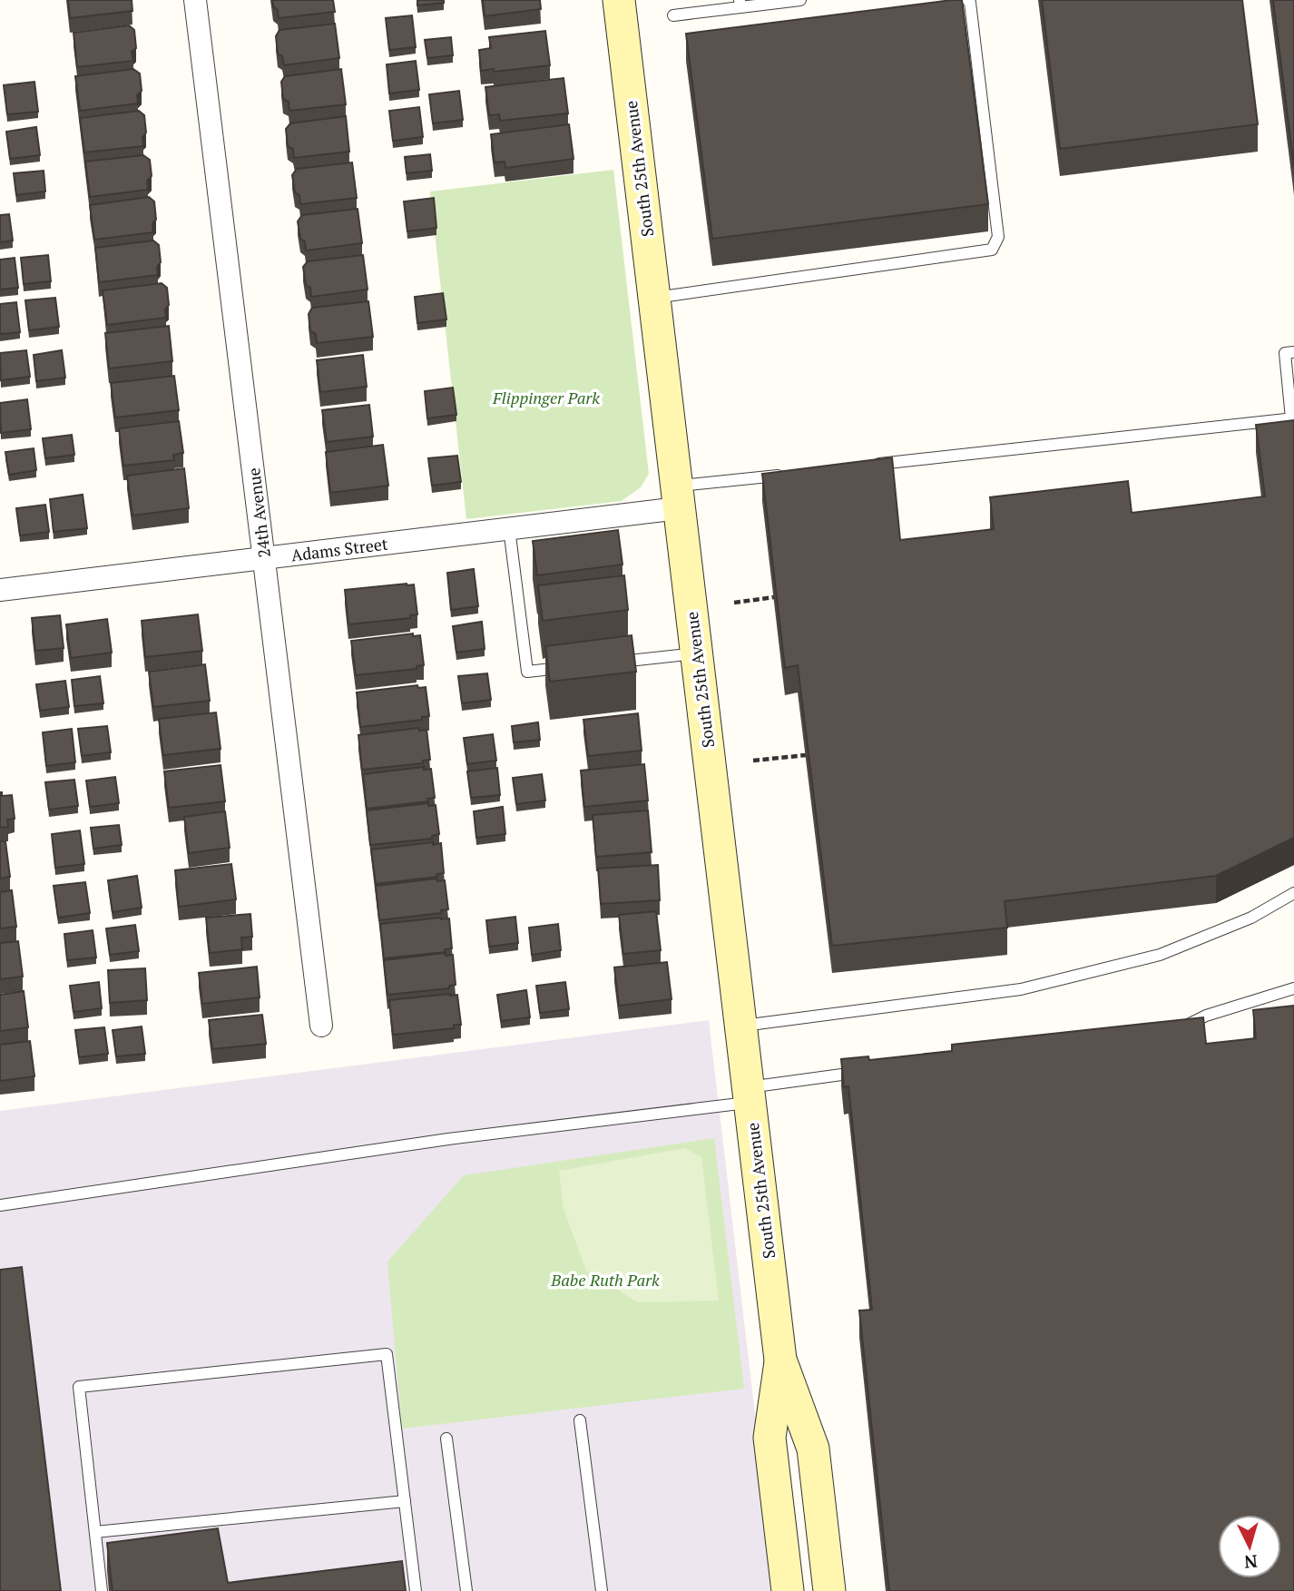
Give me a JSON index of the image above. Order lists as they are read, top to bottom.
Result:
{
  "streets": {
    "main road": ["South 25th Avenue"],
    "street": ["24th Avenue", "Adams Street"]
  },
  "crossings": [
    ["South 25th Avenue", "Adams Street"],
    ["24th Avenue", "Adams Street"]
  ],
  "parks": ["Flippinger Park", "Babe Ruth Park"],
  "north": "bottom"
}
